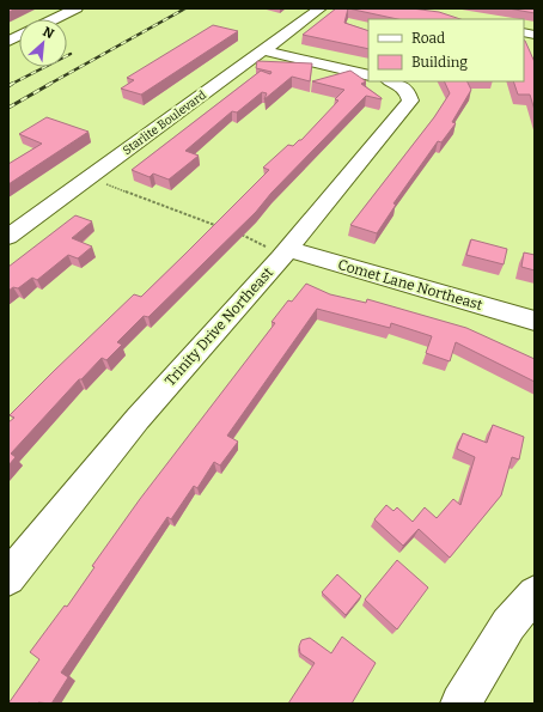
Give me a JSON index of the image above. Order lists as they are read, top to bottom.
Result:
{
  "streets": {
    "street": ["Starlite Boulevard", "Comet Lane Northeast", "Trinity Drive Northeast"]
  },
  "crossings": [
    ["Comet Lane Northeast", "Trinity Drive Northeast"]
  ],
  "legend": ["Road", "Building"],
  "north": "top right"
}
